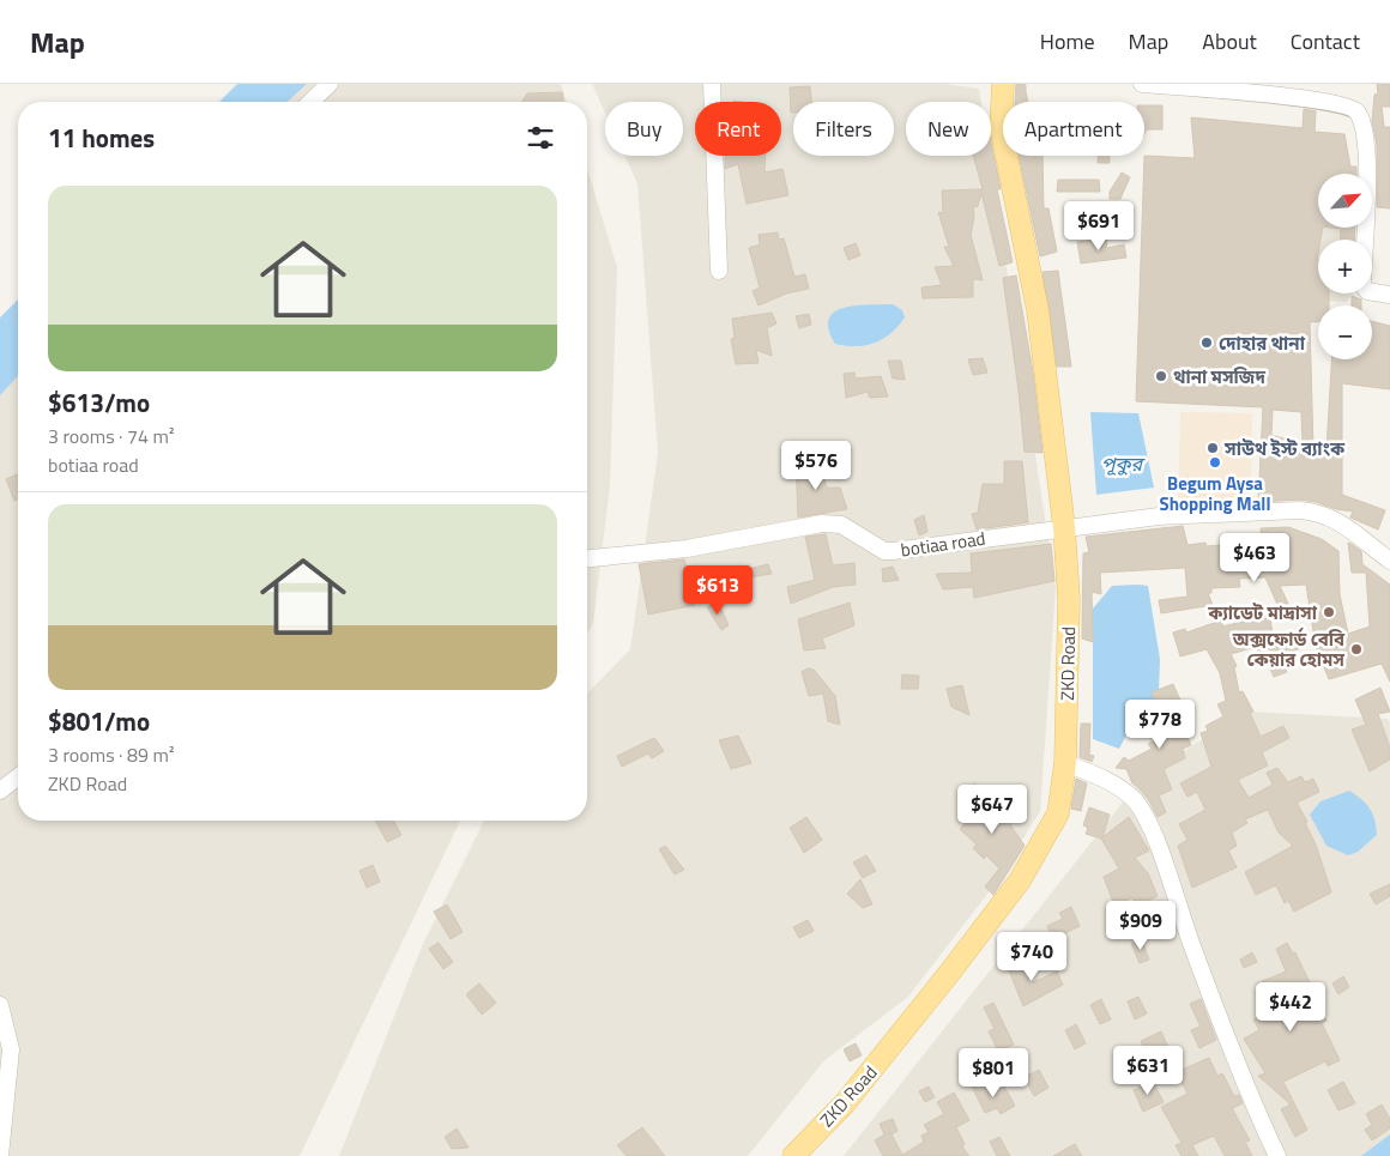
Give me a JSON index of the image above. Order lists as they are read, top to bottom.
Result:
{
  "streets": {
    "main road": ["ZKD Road"],
    "street": ["botiaa road"]
  },
  "crossings": [
    ["botiaa road", "ZKD Road"]
  ],
  "water": ["পূকুর"],
  "places": [
    "দোহার থানা",
    "থানা মসজিদ",
    "সাউথ ইস্ট ব্যাংক",
    "Begum Aysa Shopping Mall",
    "ক্যাডেট মাদ্রাসা",
    "অক্সফোর্ড বেবি কেয়ার হোমস"
  ],
  "north": "top right",
  "page": {
    "header": "Map",
    "nav": [
      "Home",
      "Map",
      "About",
      "Contact"
    ],
    "chip": [
      "Buy",
      "Rent",
      "Filters",
      "New",
      "Apartment"
    ],
    "heading": "11 homes",
    "map_buttons": ["+", "−"],
    "list": [
      {
        "name": "$613/mo",
        "note": "3 rooms · 74 m² · botiaa road"
      },
      {
        "name": "$801/mo",
        "note": "3 rooms · 89 m² · ZKD Road"
      }
    ],
    "price": [
      "$691",
      "$576",
      "$463",
      "$613",
      "$778",
      "$647",
      "$909",
      "$740",
      "$442",
      "$631",
      "$801"
    ]
  }
}
